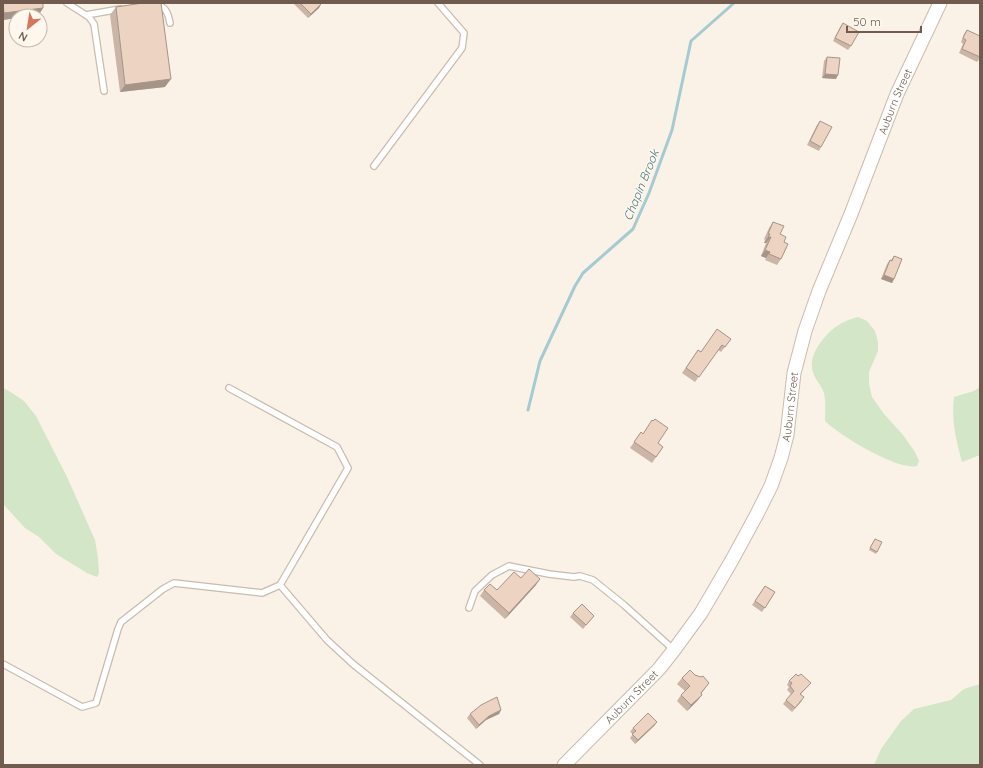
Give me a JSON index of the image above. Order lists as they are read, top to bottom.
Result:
{
  "streets": {
    "street": ["Auburn Street"]
  },
  "water": ["Chapin Brook"],
  "scale_bar": "50 m",
  "north": "bottom left"
}
